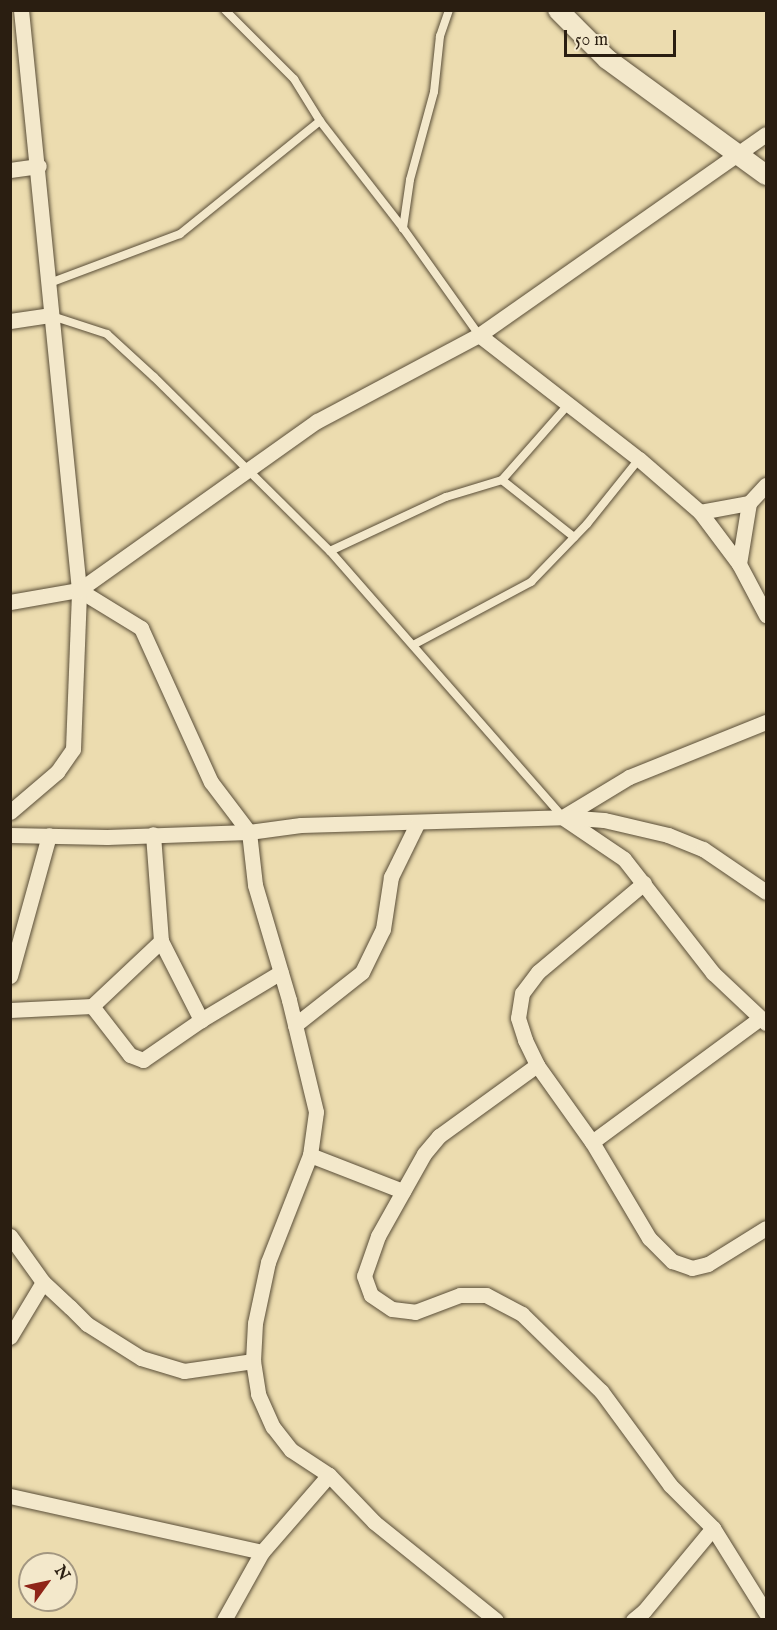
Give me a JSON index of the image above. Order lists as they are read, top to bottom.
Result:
{
  "scale_bar": "50 m",
  "north": "top right"
}
